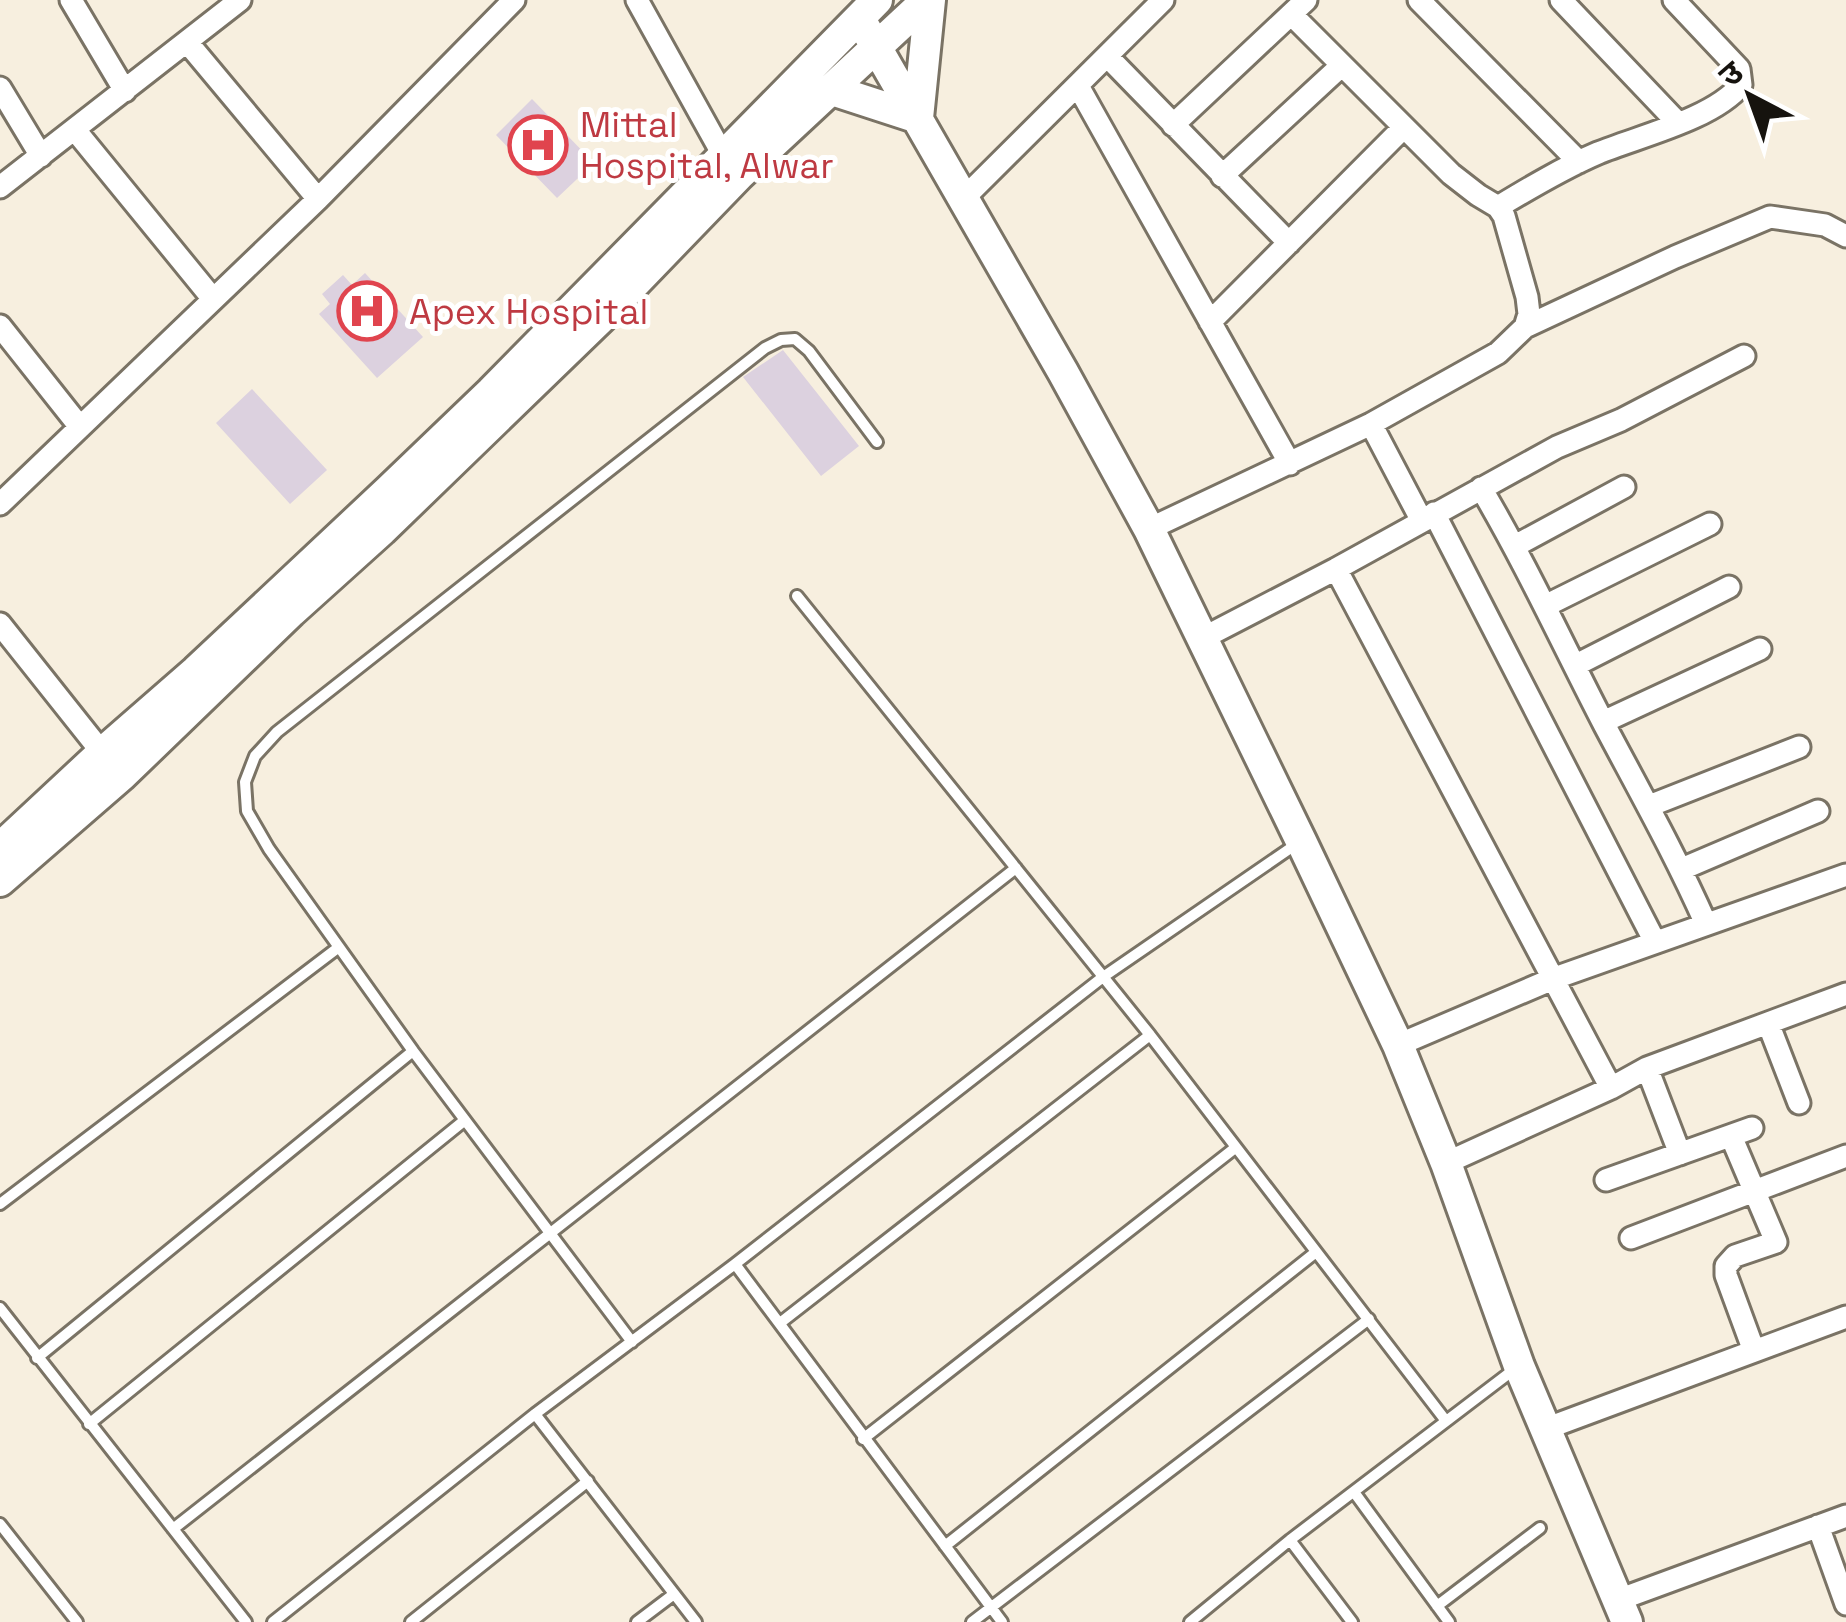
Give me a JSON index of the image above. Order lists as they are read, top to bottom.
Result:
{
  "places": {
    "hospital": ["Mittal Hospital, Alwar", "Apex Hospital"]
  },
  "north": "top left"
}
